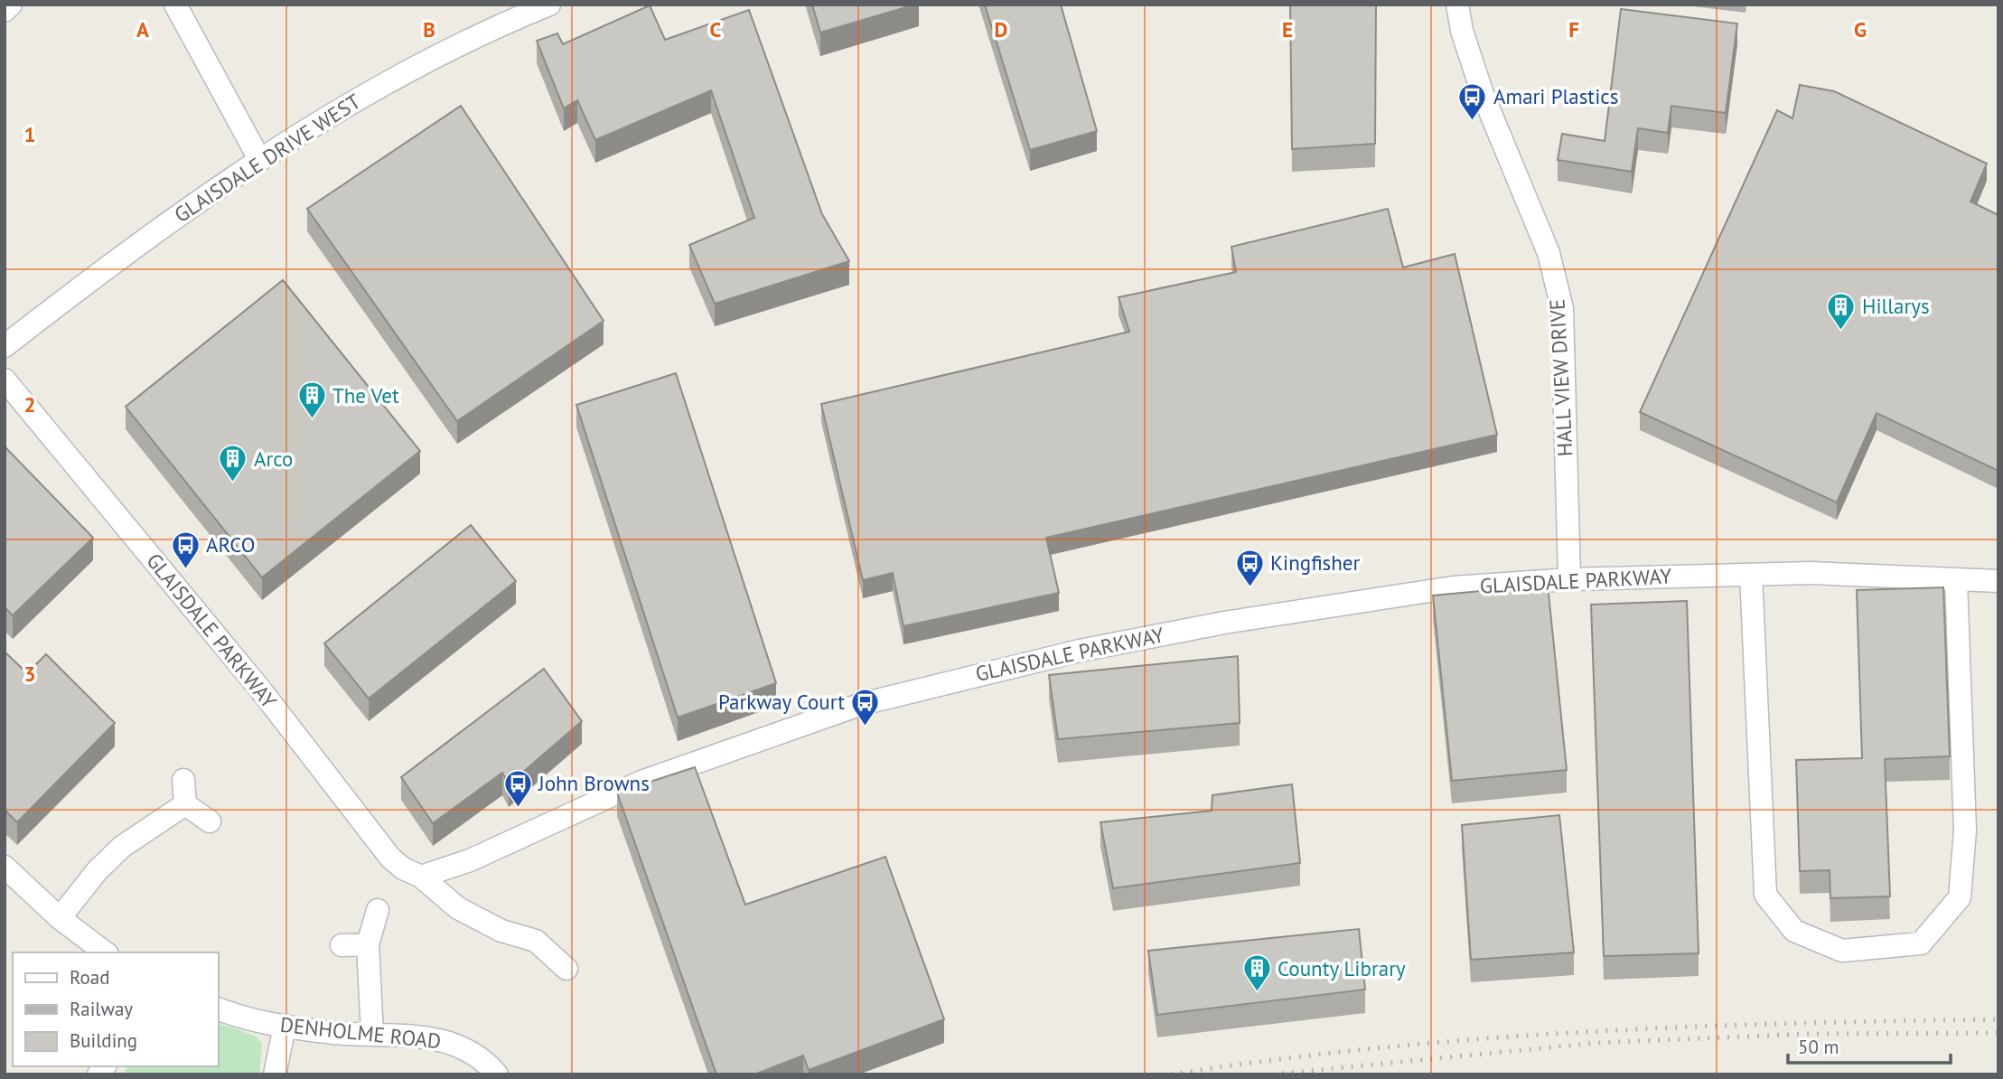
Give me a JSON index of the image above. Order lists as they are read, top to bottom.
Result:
{
  "streets": {
    "street": [
      "GLAISDALE DRIVE WEST",
      "HALL VIEW DRIVE",
      "GLAISDALE PARKWAY",
      "DENHOLME ROAD"
    ]
  },
  "crossings": [
    ["HALL VIEW DRIVE", "GLAISDALE PARKWAY"]
  ],
  "places": {
    "bus stop": [
      "Amari Plastics",
      "ARCO",
      "Kingfisher",
      "Parkway Court",
      "John Browns"
    ],
    "building": [
      "Hillarys",
      "The Vet",
      "Arco",
      "County Library"
    ]
  },
  "legend": ["Road", "Railway", "Building"],
  "scale_bar": "50 m",
  "grid": {
    "columns": [
      "A",
      "B",
      "C",
      "D",
      "E",
      "F",
      "G"
    ],
    "rows": ["1", "2", "3"]
  }
}
